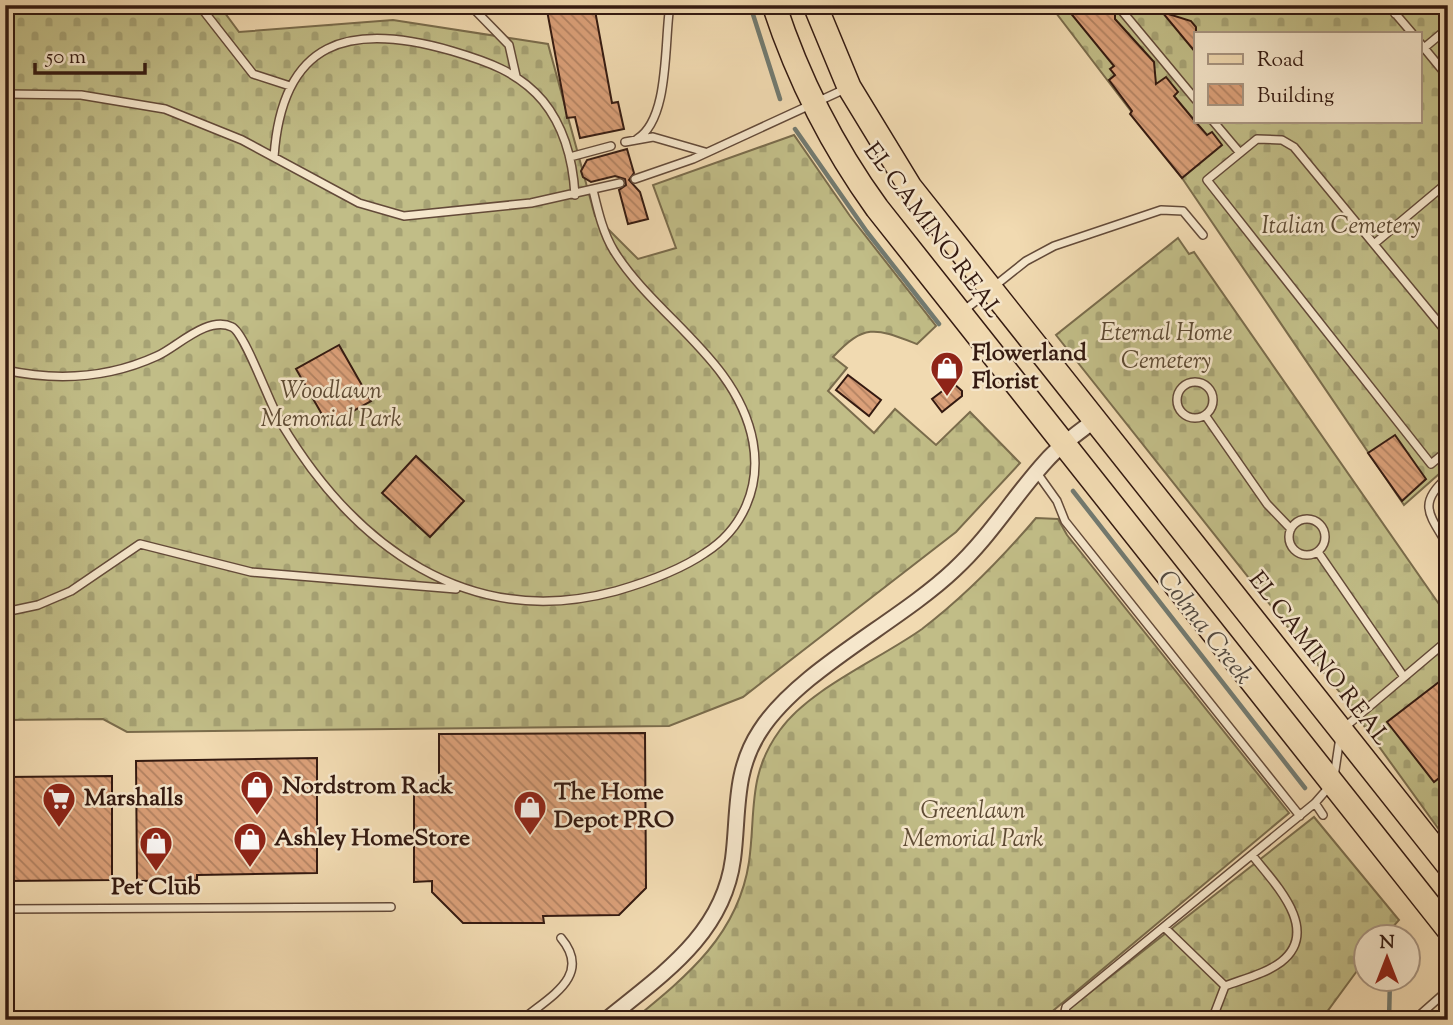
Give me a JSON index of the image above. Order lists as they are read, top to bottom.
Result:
{
  "streets": {
    "main road": ["EL CAMINO REAL"]
  },
  "water": ["Colma Creek"],
  "parks": [
    "Italian Cemetery",
    "Eternal Home Cemetery",
    "Woodlawn Memorial Park",
    "Greenlawn Memorial Park"
  ],
  "places": {
    "shop": [
      "Flowerland Florist",
      "Nordstrom Rack",
      "The Home Depot PRO",
      "Ashley HomeStore",
      "Pet Club"
    ],
    "supermarket": ["Marshalls"]
  },
  "legend": ["Road", "Building"],
  "scale_bar": "50 m",
  "north": "top"
}
